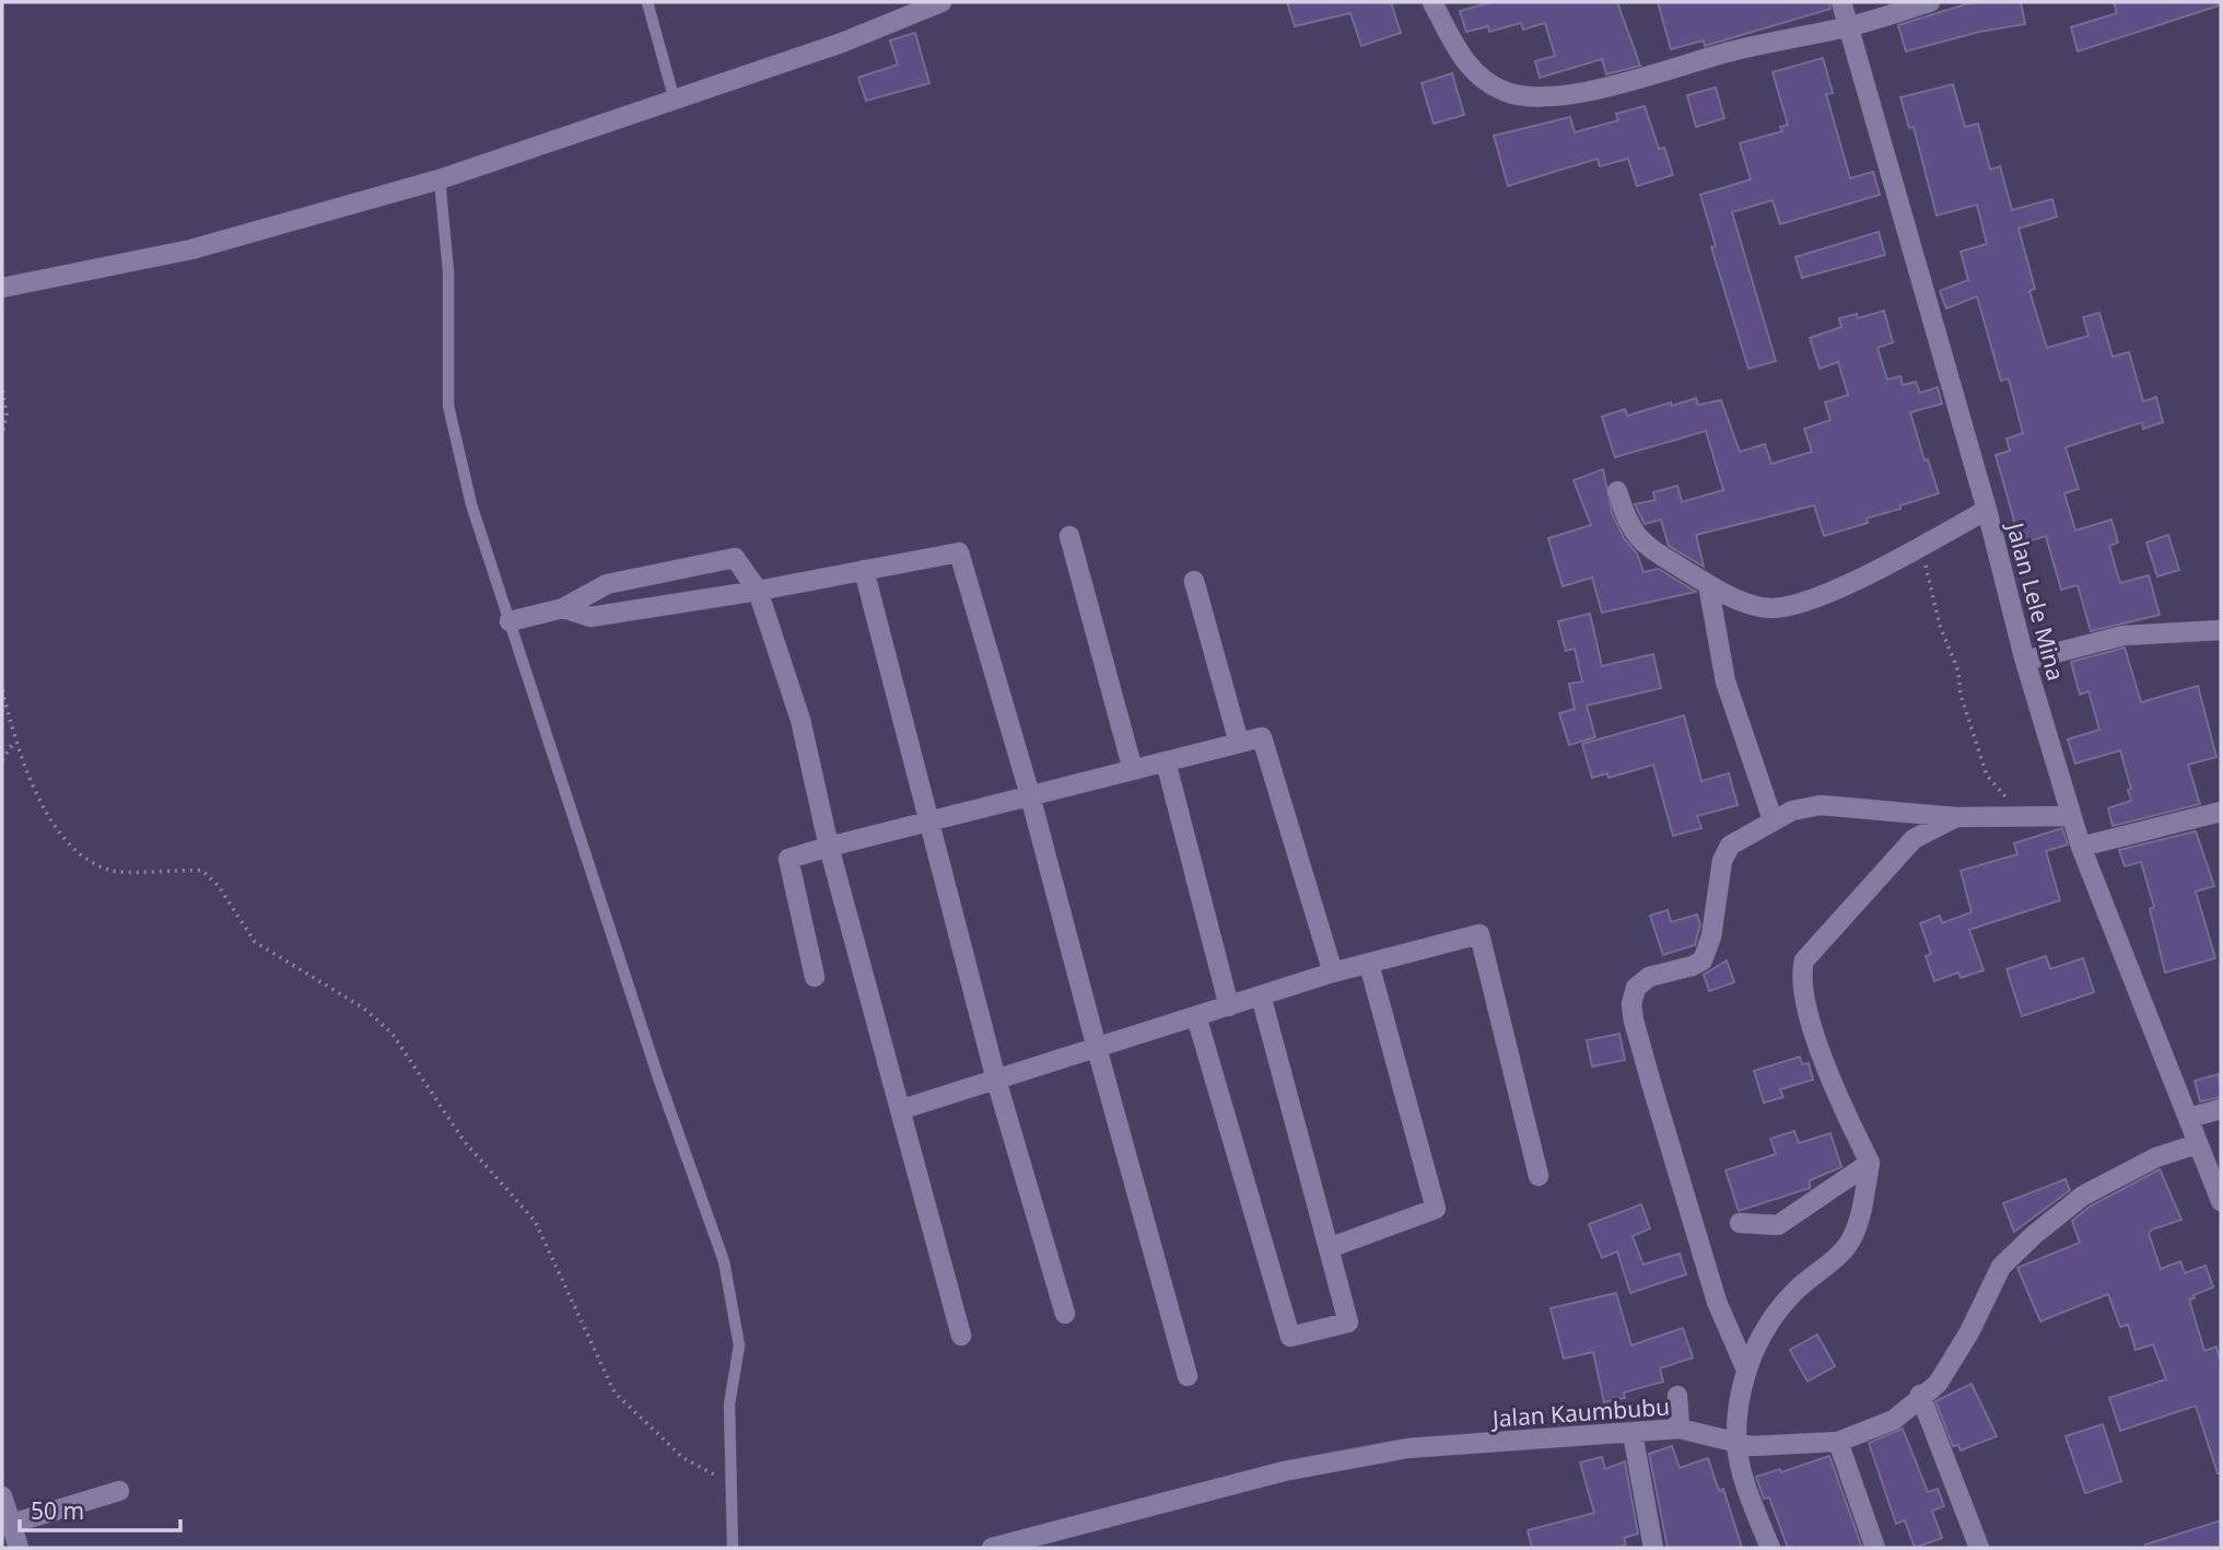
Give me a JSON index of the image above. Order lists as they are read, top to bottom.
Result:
{
  "streets": {
    "street": ["Jalan Lele Mina", "Jalan Kaumbubu"]
  },
  "crossings": [
    ["Jalan Lele Mina", "Jalan Kaumbubu"]
  ],
  "scale_bar": "50 m"
}
